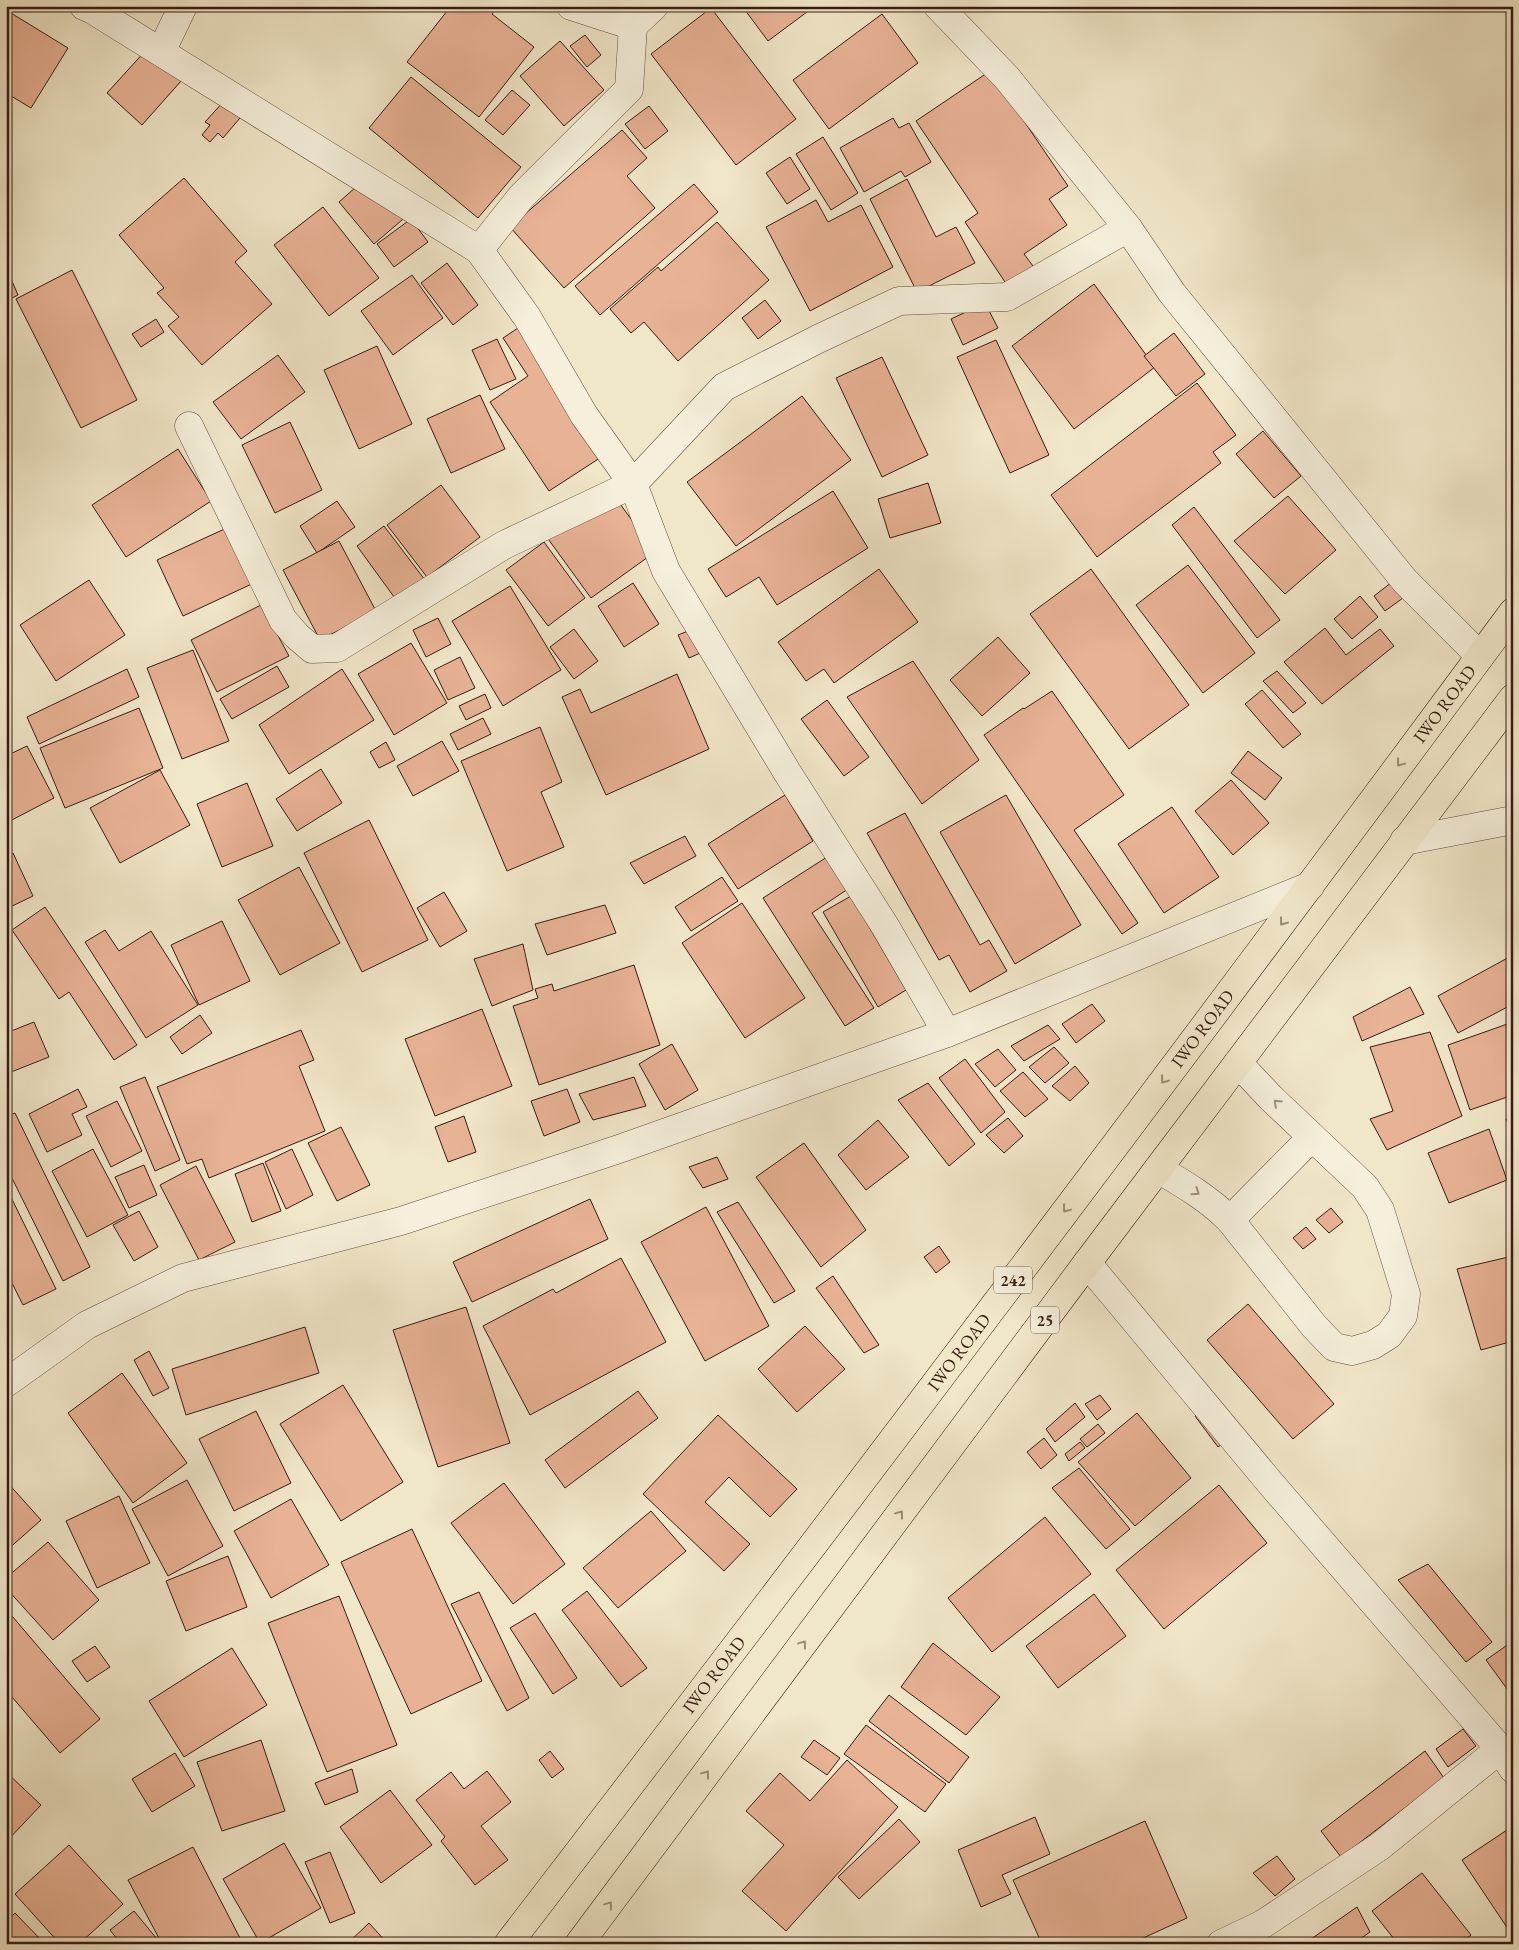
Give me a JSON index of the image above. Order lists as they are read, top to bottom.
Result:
{
  "streets": {
    "main road": ["IWO ROAD", "242", "25"]
  }
}
